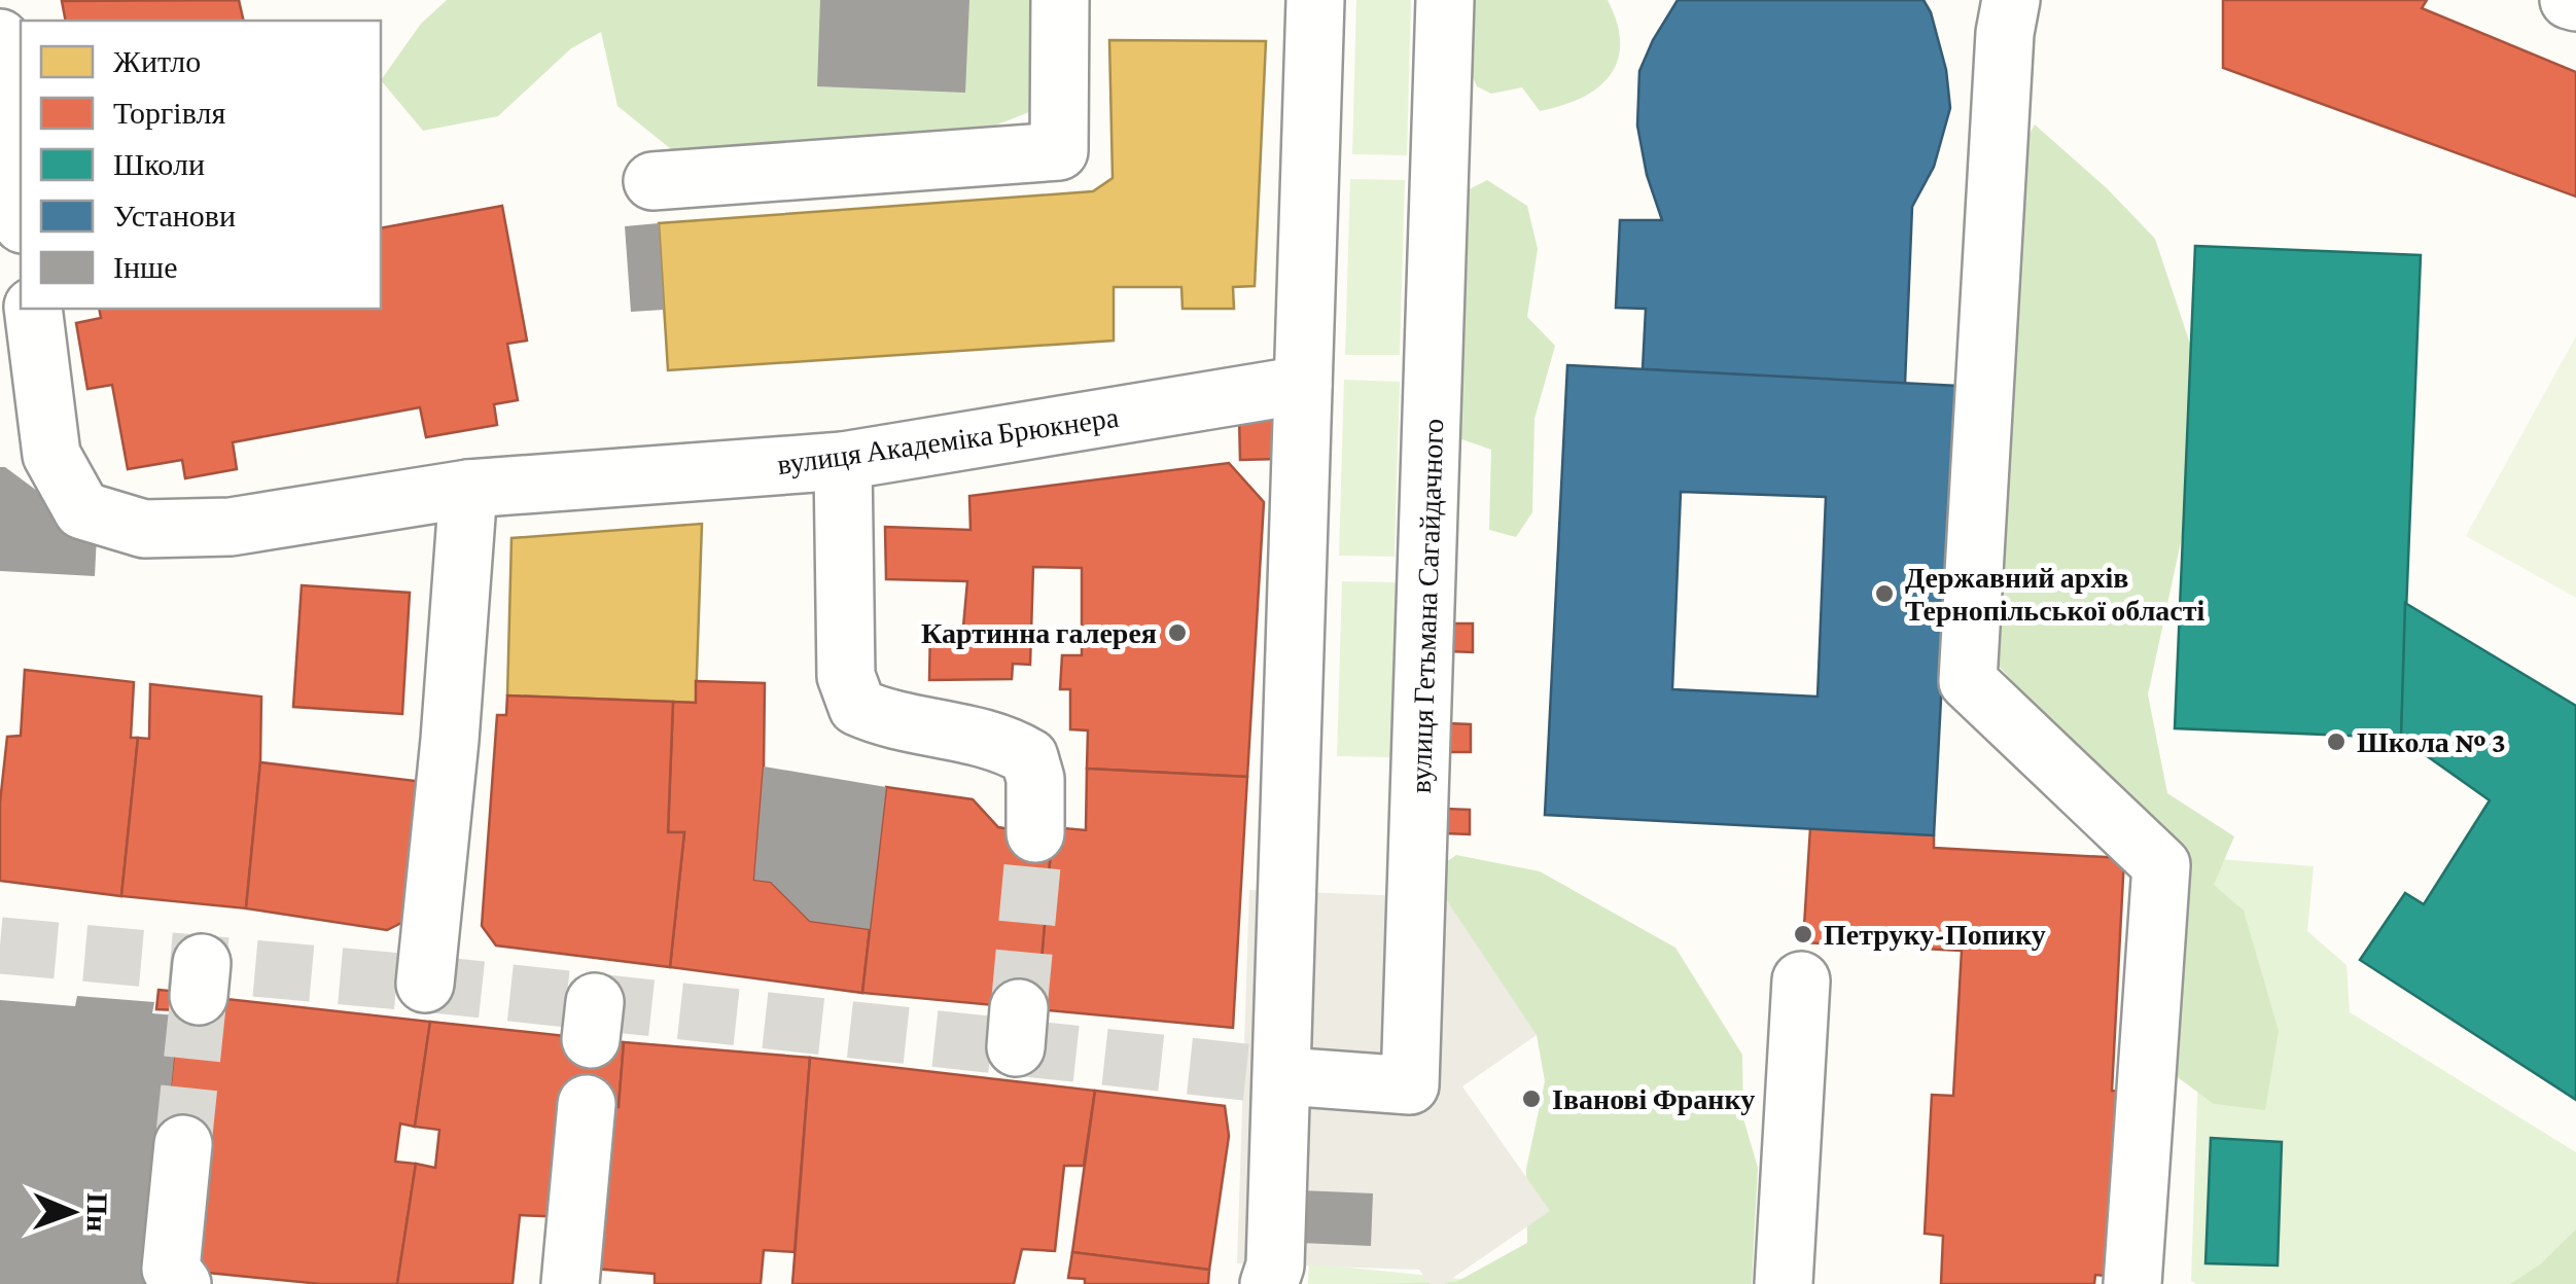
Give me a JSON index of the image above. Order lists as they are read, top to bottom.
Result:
{
  "streets": {
    "street": ["вулиця Академіка Брюкнера", "вулиця Гетьмана Сагайдачного"]
  },
  "places": [
    "Державний архів Тернопільської області",
    "Картинна галерея",
    "Школа № 3",
    "Петруку-Попику",
    "Іванові Франку"
  ],
  "legend": [
    "Житло",
    "Торгівля",
    "Школи",
    "Установи",
    "Інше"
  ],
  "north": "right"
}
